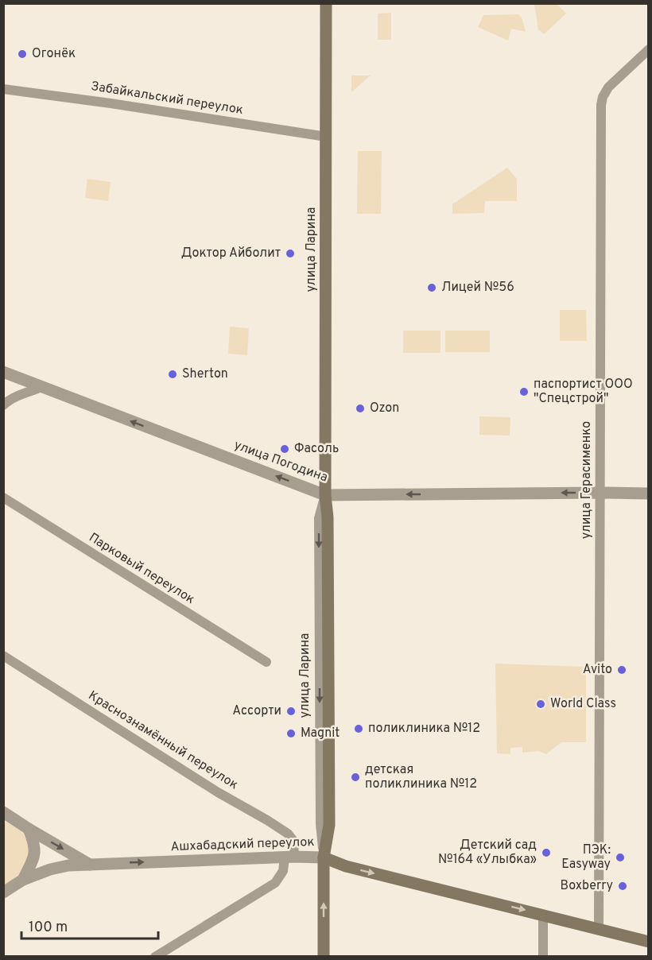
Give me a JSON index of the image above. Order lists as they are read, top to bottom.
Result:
{
  "streets": {
    "main road": ["улица Ларина", "Ашхабадский переулок"],
    "street": [
      "Забайкальский переулок",
      "улица Погодина",
      "улица Герасименко",
      "Парковый переулок",
      "Краснознамённый переулок"
    ]
  },
  "crossings": [
    ["Забайкальский переулок", "улица Ларина"],
    ["улица Ларина", "улица Погодина"],
    ["улица Ларина", "Ашхабадский переулок"],
    ["улица Погодина", "улица Герасименко"],
    ["улица Герасименко", "Ашхабадский переулок"],
    ["Краснознамённый переулок", "Ашхабадский переулок"]
  ],
  "one_way": ["улица Погодина", "Ашхабадский переулок"],
  "places": [
    "Огонёк",
    "Доктор Айболит",
    "Лицей №56",
    "Sherton",
    "паспортист ООО \"Спецстрой\"",
    "Ozon",
    "Фасоль",
    "Avito",
    "World Class",
    "Ассорти",
    "поликлиника №12",
    "Magnit",
    "детская поликлиника №12",
    "Детский сад №164 «Улыбка»",
    "ПЭК: Easyway",
    "Boxberry"
  ],
  "scale_bar": "100 m"
}
